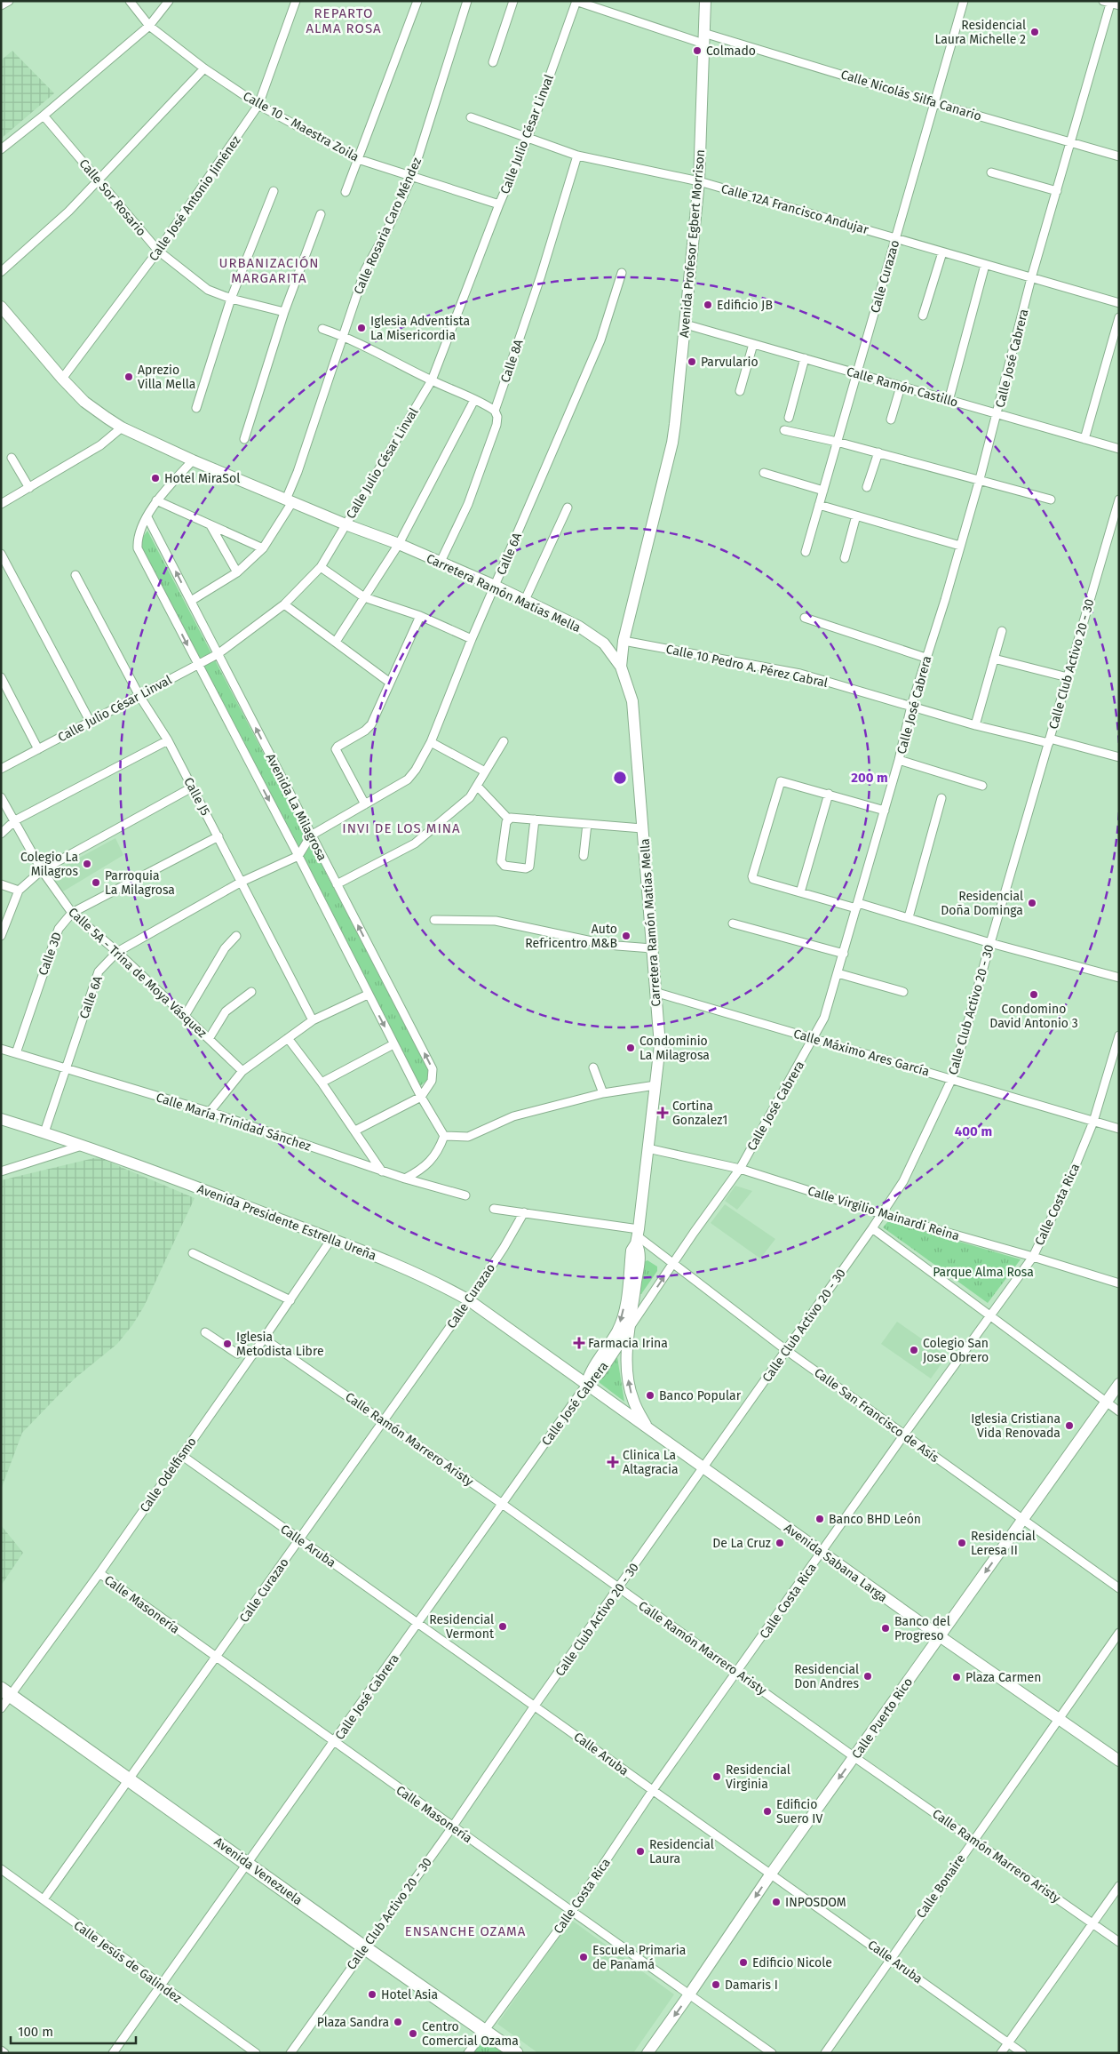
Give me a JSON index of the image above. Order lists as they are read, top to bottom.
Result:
{
  "streets": {
    "main road": [
      "Avenida Profesor Egbert Morrison",
      "Calle José Cabrera",
      "Carretera Ramón Matías Mella",
      "Avenida Presidente Estrella Ureña",
      "Avenida Sabana Larga",
      "Calle Puerto Rico",
      "Avenida Venezuela"
    ],
    "street": [
      "Calle Nicolás Silfa Canario",
      "Calle 10 - Maestra Zoila",
      "Calle Julio César Linval",
      "Calle Sor Rosario",
      "Calle José Antonio Jiménez",
      "Calle 12A Francisco Andujar",
      "Calle Rosaria Caro Méndez",
      "Calle Curazao",
      "Calle 8A",
      "Calle Ramón Castillo",
      "Calle 6A",
      "Calle Club Activo 20 - 30",
      "Calle 10 Pedro A. Pérez Cabral",
      "Calle J5",
      "Avenida La Milagrosa",
      "Calle 3D",
      "Calle 5A - Trina de Moya Vásquez",
      "Calle Máximo Ares García",
      "Calle María Trinidad Sánchez",
      "Calle Costa Rica",
      "Calle Virgilio Mainardi Reina",
      "Calle San Francisco de Asís",
      "Calle Ramón Marrero Aristy",
      "Calle Odelfismo",
      "Calle Aruba",
      "Calle Masonería",
      "Calle Bonaire",
      "Calle Jesús de Galindez"
    ]
  },
  "crossings": [
    ["Calle Nicolás Silfa Canario", "Calle Julio César Linval"],
    ["Calle Nicolás Silfa Canario", "Avenida Profesor Egbert Morrison"],
    ["Calle Nicolás Silfa Canario", "Calle Curazao"],
    ["Calle Nicolás Silfa Canario", "Calle José Cabrera"],
    ["Calle 10 - Maestra Zoila", "Calle Julio César Linval"],
    ["Calle 10 - Maestra Zoila", "Calle José Antonio Jiménez"],
    ["Calle 10 - Maestra Zoila", "Calle Rosaria Caro Méndez"],
    ["Calle Julio César Linval", "Calle 12A Francisco Andujar"],
    ["Calle Julio César Linval", "Carretera Ramón Matías Mella"],
    ["Calle Julio César Linval", "Calle J5"],
    ["Calle Julio César Linval", "Avenida La Milagrosa"],
    ["Calle Sor Rosario", "Calle José Antonio Jiménez"],
    ["Calle José Antonio Jiménez", "Carretera Ramón Matías Mella"],
    ["Calle 12A Francisco Andujar", "Avenida Profesor Egbert Morrison"],
    ["Calle 12A Francisco Andujar", "Calle Curazao"],
    ["Calle 12A Francisco Andujar", "Calle José Cabrera"],
    ["Calle 12A Francisco Andujar", "Calle 8A"],
    ["Calle Rosaria Caro Méndez", "Carretera Ramón Matías Mella"],
    ["Calle Rosaria Caro Méndez", "Avenida La Milagrosa"],
    ["Avenida Profesor Egbert Morrison", "Calle Ramón Castillo"],
    ["Avenida Profesor Egbert Morrison", "Carretera Ramón Matías Mella"],
    ["Avenida Profesor Egbert Morrison", "Calle 10 Pedro A. Pérez Cabral"],
    ["Calle Curazao", "Calle Ramón Castillo"],
    ["Calle Curazao", "Avenida Presidente Estrella Ureña"],
    ["Calle Curazao", "Calle Ramón Marrero Aristy"],
    ["Calle Curazao", "Calle Aruba"],
    ["Calle Curazao", "Calle Masonería"],
    ["Calle Curazao", "Avenida Venezuela"],
    ["Calle Curazao", "Calle Jesús de Galindez"],
    ["Calle José Cabrera", "Calle Ramón Castillo"],
    ["Calle José Cabrera", "Carretera Ramón Matías Mella"],
    ["Calle José Cabrera", "Calle 10 Pedro A. Pérez Cabral"],
    ["Calle José Cabrera", "Calle Máximo Ares García"],
    ["Calle José Cabrera", "Calle Virgilio Mainardi Reina"],
    ["Calle José Cabrera", "Calle San Francisco de Asís"],
    ["Calle José Cabrera", "Calle Ramón Marrero Aristy"],
    ["Calle José Cabrera", "Calle Aruba"],
    ["Calle José Cabrera", "Avenida Sabana Larga"],
    ["Calle José Cabrera", "Calle Masonería"],
    ["Calle José Cabrera", "Avenida Venezuela"],
    ["Calle José Cabrera", "Calle Jesús de Galindez"],
    ["Calle 8A", "Carretera Ramón Matías Mella"],
    ["Calle 6A", "Carretera Ramón Matías Mella"],
    ["Calle 6A", "Calle J5"],
    ["Calle 6A", "Avenida La Milagrosa"],
    ["Calle 6A", "Calle 5A - Trina de Moya Vásquez"],
    ["Calle 6A", "Calle María Trinidad Sánchez"],
    ["Calle 6A", "Avenida Presidente Estrella Ureña"],
    ["Carretera Ramón Matías Mella", "Avenida La Milagrosa"],
    ["Carretera Ramón Matías Mella", "Calle Máximo Ares García"],
    ["Carretera Ramón Matías Mella", "Calle Virgilio Mainardi Reina"],
    ["Carretera Ramón Matías Mella", "Calle San Francisco de Asís"],
    ["Carretera Ramón Matías Mella", "Avenida Sabana Larga"],
    ["Calle Club Activo 20 - 30", "Calle 10 Pedro A. Pérez Cabral"],
    ["Calle Club Activo 20 - 30", "Calle Máximo Ares García"],
    ["Calle Club Activo 20 - 30", "Calle Virgilio Mainardi Reina"],
    ["Calle Club Activo 20 - 30", "Calle San Francisco de Asís"],
    ["Calle Club Activo 20 - 30", "Calle Ramón Marrero Aristy"],
    ["Calle Club Activo 20 - 30", "Calle Aruba"],
    ["Calle Club Activo 20 - 30", "Avenida Sabana Larga"],
    ["Calle Club Activo 20 - 30", "Calle Masonería"],
    ["Calle Club Activo 20 - 30", "Avenida Venezuela"],
    ["Calle J5", "Calle 3D"],
    ["Calle 3D", "Calle 5A - Trina de Moya Vásquez"],
    ["Calle 3D", "Calle María Trinidad Sánchez"],
    ["Calle Máximo Ares García", "Calle Costa Rica"],
    ["Calle Costa Rica", "Calle Virgilio Mainardi Reina"],
    ["Calle Costa Rica", "Calle San Francisco de Asís"],
    ["Calle Costa Rica", "Calle Ramón Marrero Aristy"],
    ["Calle Costa Rica", "Calle Aruba"],
    ["Calle Costa Rica", "Avenida Sabana Larga"],
    ["Calle Costa Rica", "Calle Masonería"],
    ["Calle Costa Rica", "Avenida Venezuela"],
    ["Avenida Presidente Estrella Ureña", "Calle Odelfismo"],
    ["Avenida Presidente Estrella Ureña", "Avenida Sabana Larga"],
    ["Calle San Francisco de Asís", "Calle Puerto Rico"],
    ["Calle Ramón Marrero Aristy", "Calle Odelfismo"],
    ["Calle Ramón Marrero Aristy", "Calle Puerto Rico"],
    ["Calle Ramón Marrero Aristy", "Calle Bonaire"],
    ["Calle Odelfismo", "Calle Aruba"],
    ["Calle Odelfismo", "Calle Masonería"],
    ["Calle Odelfismo", "Avenida Venezuela"],
    ["Calle Aruba", "Calle Puerto Rico"],
    ["Calle Aruba", "Calle Bonaire"],
    ["Avenida Sabana Larga", "Calle Puerto Rico"],
    ["Avenida Sabana Larga", "Calle Bonaire"],
    ["Calle Masonería", "Calle Puerto Rico"]
  ],
  "one_way": ["Calle Puerto Rico"],
  "districts": [
    "REPARTO ALMA ROSA",
    "URBANIZACIÓN MARGARITA",
    "INVI DE LOS MINA",
    "ENSANCHE OZAMA"
  ],
  "parks": ["Parque Alma Rosa"],
  "places": {
    "other": [
      "Residencial Laura Michelle 2",
      "Colmado",
      "Edificio JB",
      "Iglesia Adventista La Misericordia",
      "Parvulario",
      "Aprezio Villa Mella",
      "Hotel MiraSol",
      "Colegio La Milagros",
      "Parroquia La Milagrosa",
      "Residencial Doña Dominga",
      "Auto Refricentro M&B",
      "Condomino David Antonio 3",
      "Condominio La Milagrosa",
      "Iglesia Metodista Libre",
      "Colegio San Jose Obrero",
      "Banco Popular",
      "Iglesia Cristiana Vida Renovada",
      "Banco BHD León",
      "De La Cruz",
      "Residencial Leresa II",
      "Residencial Vermont",
      "Banco del Progreso",
      "Residencial Don Andres",
      "Plaza Carmen",
      "Residencial Virginia",
      "Edificio Suero IV",
      "Residencial Laura",
      "INPOSDOM",
      "Escuela Primaria de Panamá",
      "Edificio Nicole",
      "Damaris I",
      "Hotel Asia",
      "Plaza Sandra",
      "Centro Comercial Ozama"
    ],
    "health": ["Cortina Gonzalez1", "Farmacia Irina", "Clinica La Altagracia"]
  },
  "scale_bar": "100 m",
  "rings": ["200 m", "400 m"]
}
